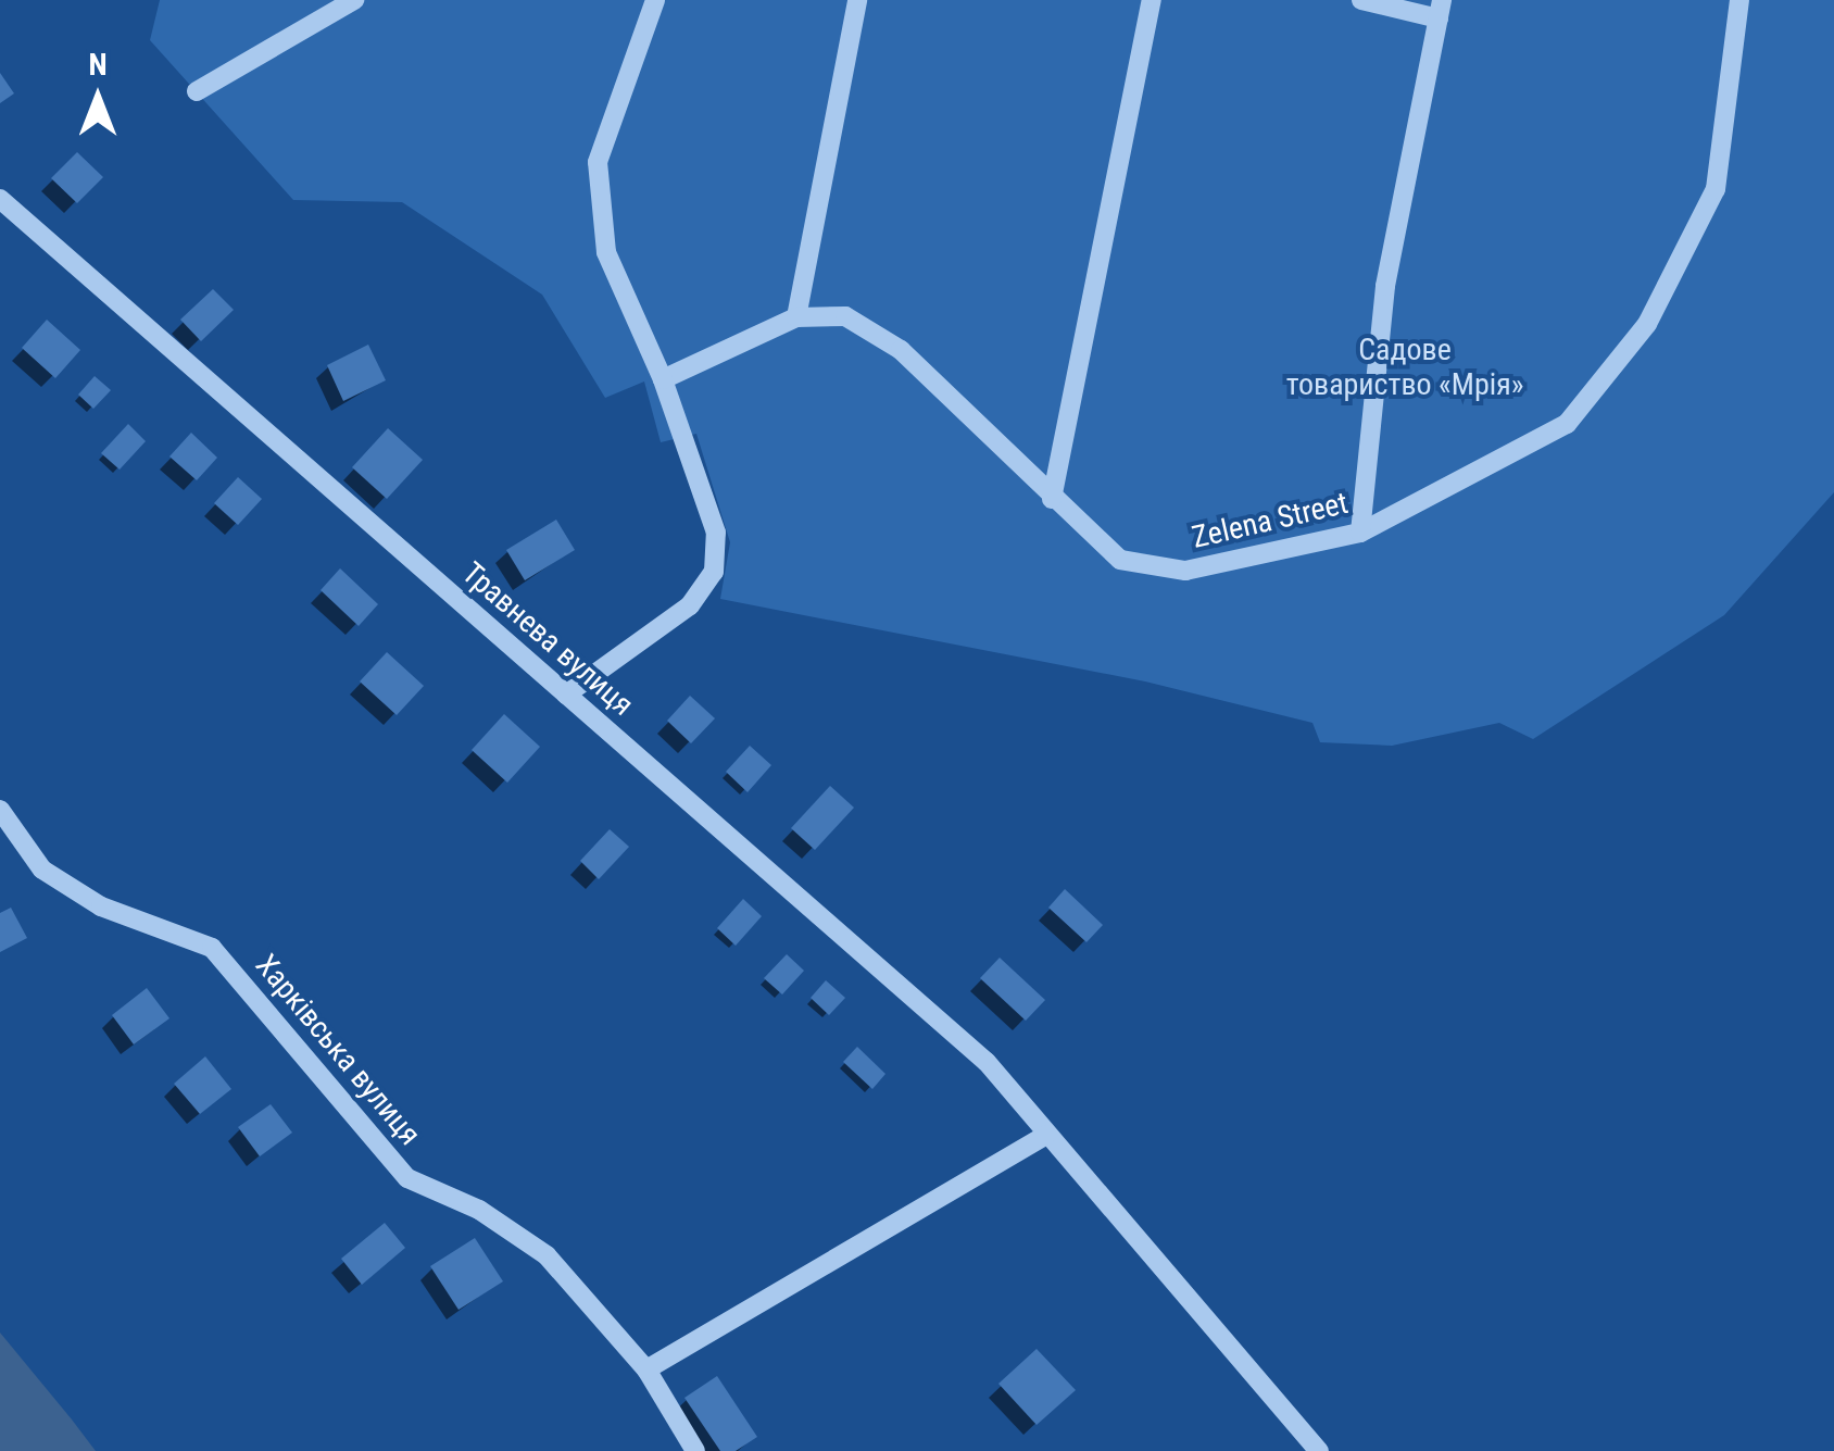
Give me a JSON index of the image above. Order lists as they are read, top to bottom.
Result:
{
  "streets": {
    "street": ["Zelena Street", "Травнева вулиця", "Харківська вулиця"]
  },
  "parks": ["Садове товариство «Мрія»"],
  "north": "top"
}
